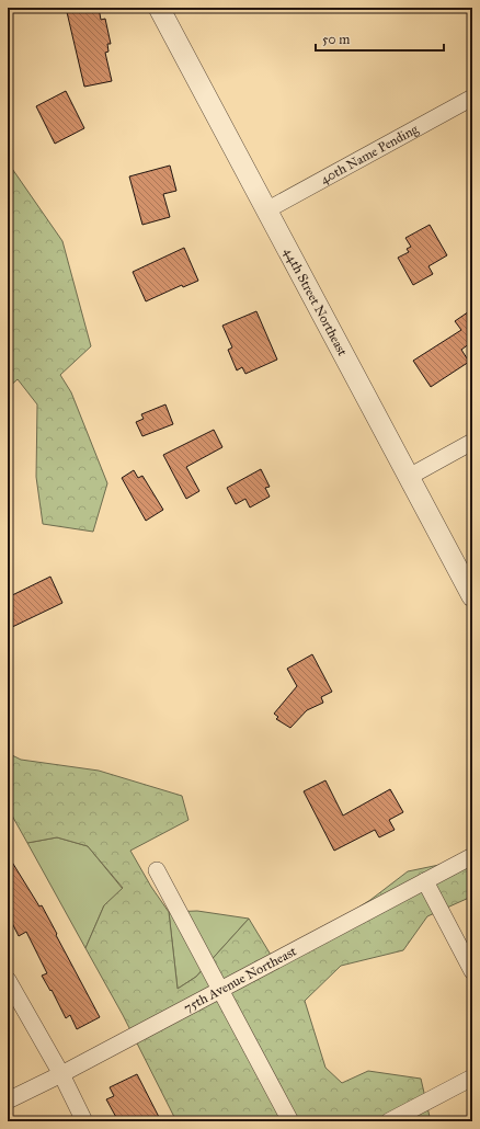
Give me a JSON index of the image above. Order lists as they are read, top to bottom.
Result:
{
  "streets": {
    "street": ["40th Name Pending", "44th Street Northeast", "75th Avenue Northeast"]
  },
  "crossings": [
    ["40th Name Pending", "44th Street Northeast"]
  ],
  "scale_bar": "50 m"
}
